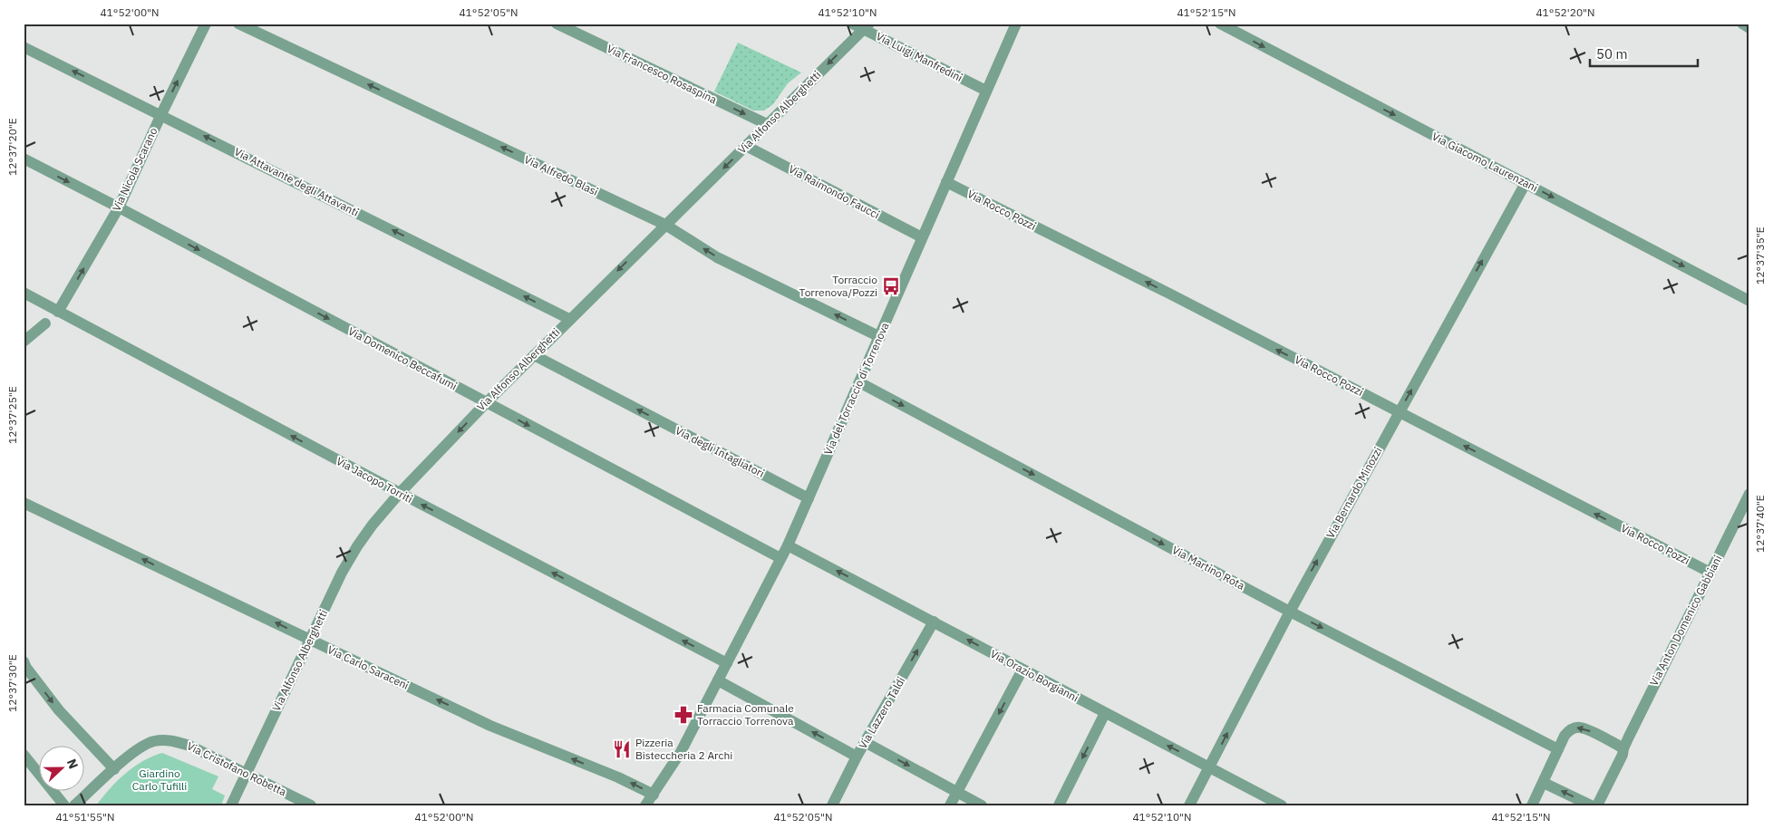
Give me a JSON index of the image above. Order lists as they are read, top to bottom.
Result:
{
  "streets": {
    "street": [
      "Via Luigi Manfredini",
      "Via Francesco Rosaspina",
      "Via Alfonso Alberghetti",
      "Via Giacomo Laurenzani",
      "Via Nicola Scarano",
      "Via Alfredo Blasi",
      "Via Attavante degli Attavanti",
      "Via Raimondo Faucci",
      "Via Rocco Pozzi",
      "Via Domenico Beccafumi",
      "Via del Torraccio di Torrenova",
      "Via degli Intagliatori",
      "Via Jacopo Torriti",
      "Via Bernardo Minozzi",
      "Via Martino Rota",
      "Via Anton Domenico Gabbiani",
      "Via Carlo Saraceni",
      "Via Orazio Borgianni",
      "Via Lazzero Taldi",
      "Via Cristofano Robetta"
    ]
  },
  "crossings": [
    ["Via Luigi Manfredini", "Via Alfonso Alberghetti"],
    ["Via Luigi Manfredini", "Via del Torraccio di Torrenova"],
    ["Via Francesco Rosaspina", "Via Alfonso Alberghetti"],
    ["Via Alfonso Alberghetti", "Via Alfredo Blasi"],
    ["Via Alfonso Alberghetti", "Via Attavante degli Attavanti"],
    ["Via Alfonso Alberghetti", "Via Raimondo Faucci"],
    ["Via Alfonso Alberghetti", "Via Domenico Beccafumi"],
    ["Via Alfonso Alberghetti", "Via degli Intagliatori"],
    ["Via Alfonso Alberghetti", "Via Jacopo Torriti"],
    ["Via Alfonso Alberghetti", "Via Carlo Saraceni"],
    ["Via Alfonso Alberghetti", "Via Cristofano Robetta"],
    ["Via Giacomo Laurenzani", "Via Bernardo Minozzi"],
    ["Via Nicola Scarano", "Via Attavante degli Attavanti"],
    ["Via Nicola Scarano", "Via Domenico Beccafumi"],
    ["Via Nicola Scarano", "Via Jacopo Torriti"],
    ["Via Alfredo Blasi", "Via del Torraccio di Torrenova"],
    ["Via Raimondo Faucci", "Via del Torraccio di Torrenova"],
    ["Via Rocco Pozzi", "Via del Torraccio di Torrenova"],
    ["Via Rocco Pozzi", "Via Bernardo Minozzi"],
    ["Via Rocco Pozzi", "Via Anton Domenico Gabbiani"],
    ["Via Domenico Beccafumi", "Via del Torraccio di Torrenova"],
    ["Via del Torraccio di Torrenova", "Via degli Intagliatori"],
    ["Via del Torraccio di Torrenova", "Via Jacopo Torriti"],
    ["Via del Torraccio di Torrenova", "Via Martino Rota"],
    ["Via del Torraccio di Torrenova", "Via Carlo Saraceni"],
    ["Via del Torraccio di Torrenova", "Via Orazio Borgianni"],
    ["Via Bernardo Minozzi", "Via Martino Rota"],
    ["Via Bernardo Minozzi", "Via Orazio Borgianni"],
    ["Via Orazio Borgianni", "Via Lazzero Taldi"]
  ],
  "one_way": [
    "Via Francesco Rosaspina",
    "Via Alfonso Alberghetti",
    "Via Giacomo Laurenzani",
    "Via Nicola Scarano",
    "Via Alfredo Blasi",
    "Via Attavante degli Attavanti",
    "Via Rocco Pozzi",
    "Via Domenico Beccafumi",
    "Via degli Intagliatori",
    "Via Jacopo Torriti",
    "Via Bernardo Minozzi",
    "Via Martino Rota",
    "Via Carlo Saraceni",
    "Via Orazio Borgianni",
    "Via Lazzero Taldi"
  ],
  "parks": ["Giardino Carlo Tufilli"],
  "places": {
    "bus stop": ["Torraccio Torrenova/Pozzi"],
    "pharmacy": ["Farmacia Comunale Torraccio Torrenova"],
    "restaurant": ["Pizzeria Bisteccheria 2 Archi"]
  },
  "scale_bar": "50 m",
  "north": "right",
  "coordinates": [
    "41°52'00\"N",
    "41°52'05\"N",
    "41°52'10\"N",
    "41°52'15\"N",
    "41°52'20\"N",
    "12°37'20\"E",
    "12°37'35\"E",
    "12°37'25\"E",
    "12°37'40\"E",
    "12°37'30\"E",
    "41°51'55\"N"
  ]
}
